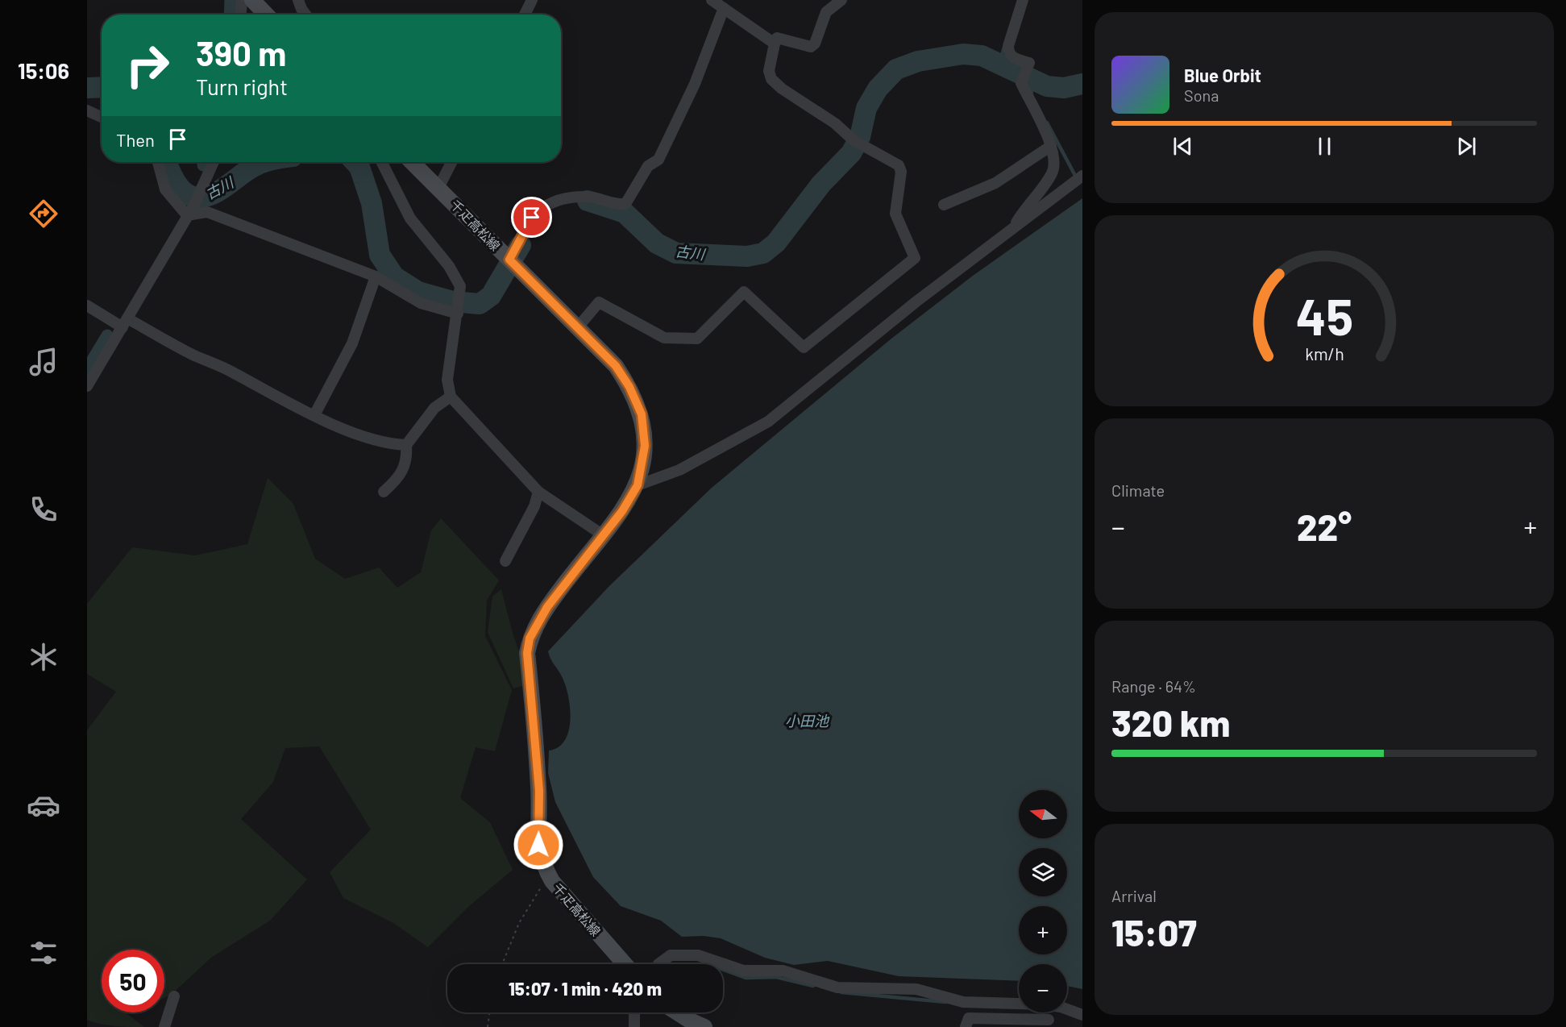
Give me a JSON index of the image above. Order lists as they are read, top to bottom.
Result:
{
  "streets": {
    "main road": ["千疋高松線"]
  },
  "water": ["古川", "小田池"],
  "north": "left",
  "page": {
    "tabs": "15:06",
    "turn": ["390 m", "Turn right"],
    "song": ["Blue Orbit", "Sona"],
    "then": "Then",
    "tile": [
      "Climate",
      ["Range · 64%", "320 km"],
      ["Arrival", "15:07"]
    ],
    "heat": ["−", "22°", "+"],
    "map_buttons": ["+", "−"],
    "limit": "50",
    "trip": "15:07 · 1 min · 420 m",
    "gauge": ["45", "km/h"]
  }
}
